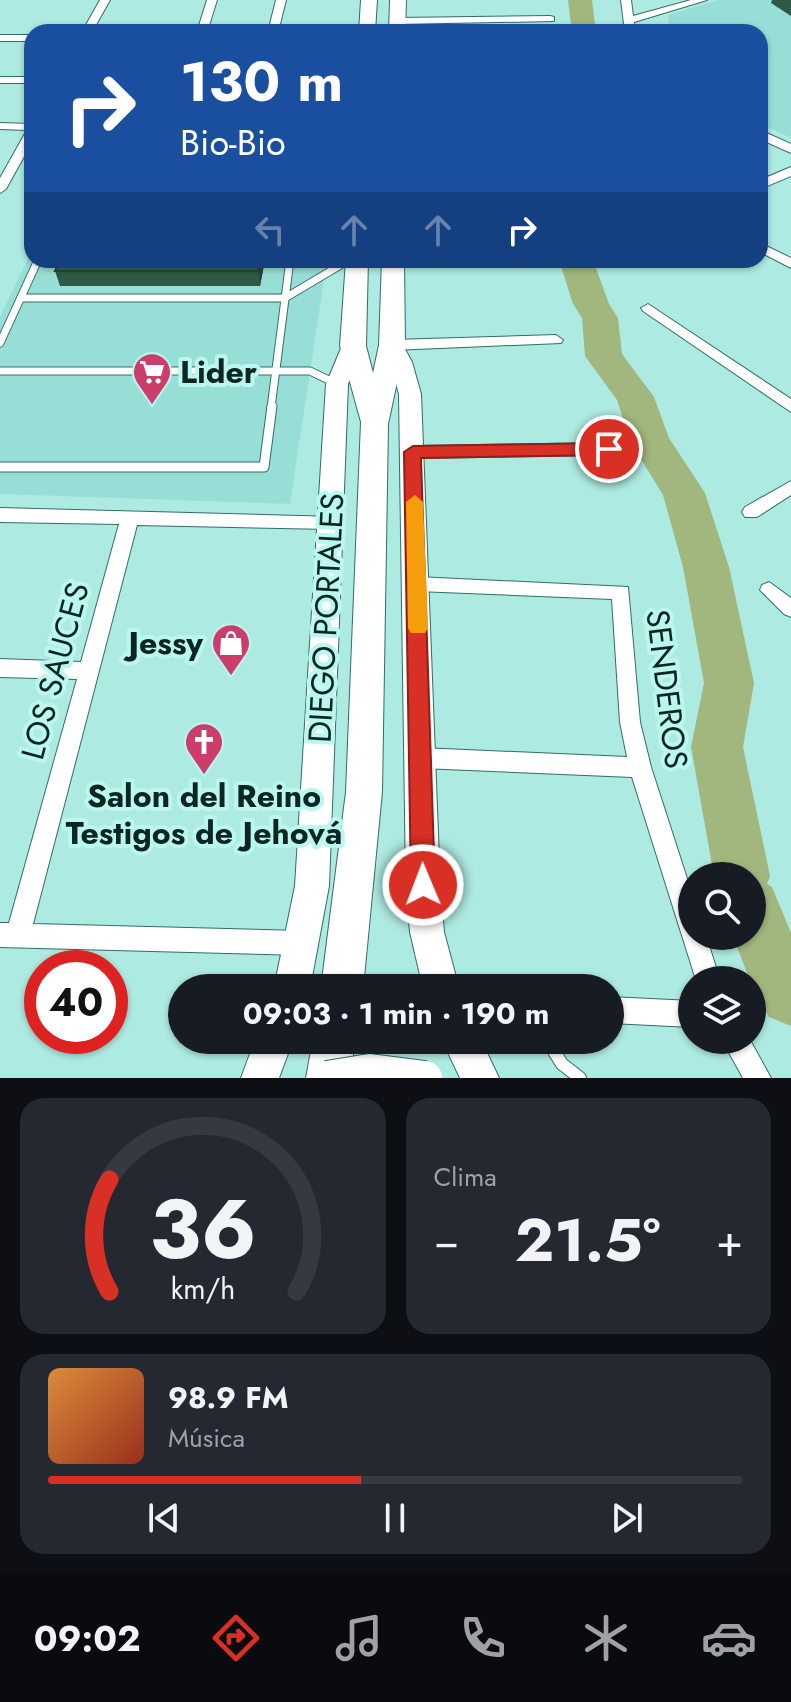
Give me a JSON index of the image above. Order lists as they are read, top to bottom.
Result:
{
  "streets": {
    "main road": ["DIEGO PORTALES"],
    "street": ["LOS SAUCES", "SENDEROS"]
  },
  "crossings": [
    ["DIEGO PORTALES", "SENDEROS"]
  ],
  "places": {
    "supermarket": ["Lider"],
    "shop": ["Jessy"],
    "church": ["Salon del Reino Testigos de Jehová"]
  },
  "page": {
    "turn": ["130 m", "Bio-Bio"],
    "limit": "40",
    "trip": "09:03 · 1 min · 190 m",
    "tile": "Clima",
    "heat": ["−", "21.5°", "+"],
    "song": ["98.9 FM", "Música"],
    "tabs": "09:02",
    "gauge": ["36", "km/h"]
  }
}
